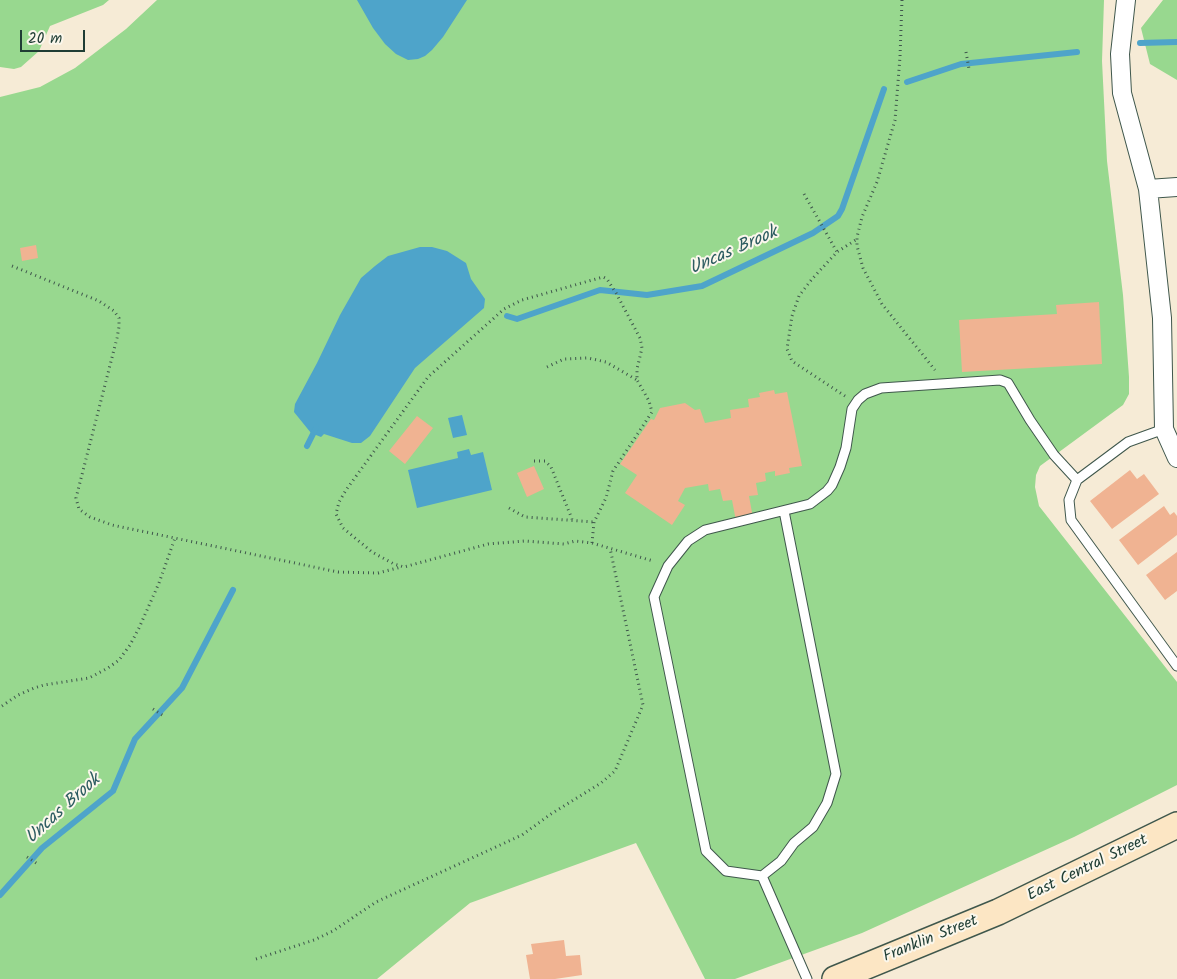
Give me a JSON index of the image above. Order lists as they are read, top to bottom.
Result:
{
  "streets": {
    "main road": ["East Central Street", "Franklin Street"]
  },
  "crossings": [
    ["East Central Street", "Franklin Street"]
  ],
  "water": ["Uncas Brook"],
  "scale_bar": "20 m"
}
